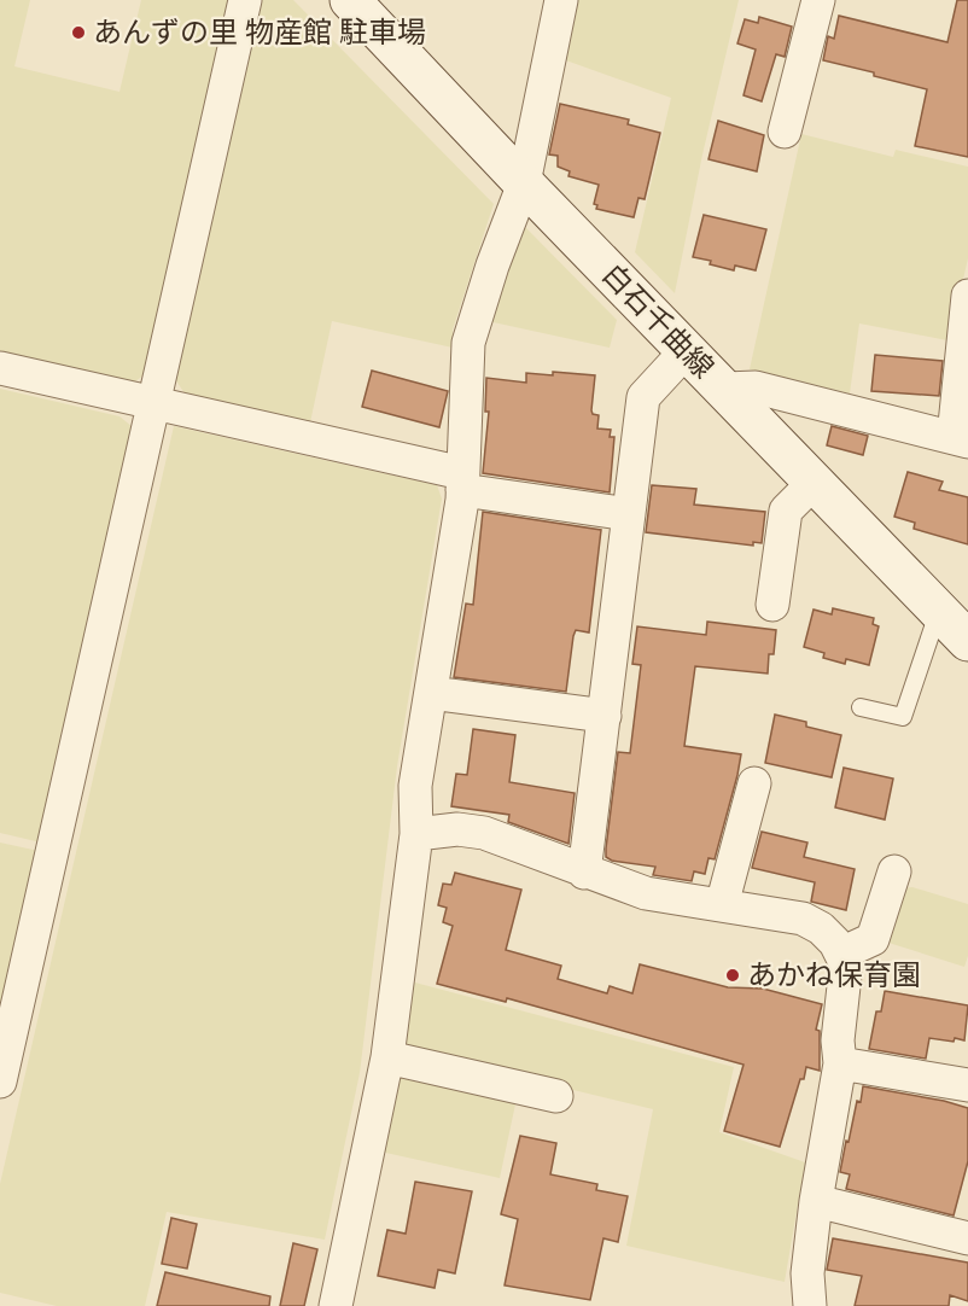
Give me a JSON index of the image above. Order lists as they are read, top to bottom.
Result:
{
  "streets": {
    "main road": ["白石千曲線"]
  },
  "places": ["あんずの里 物産館 駐車場", "あかね保育園"]
}
